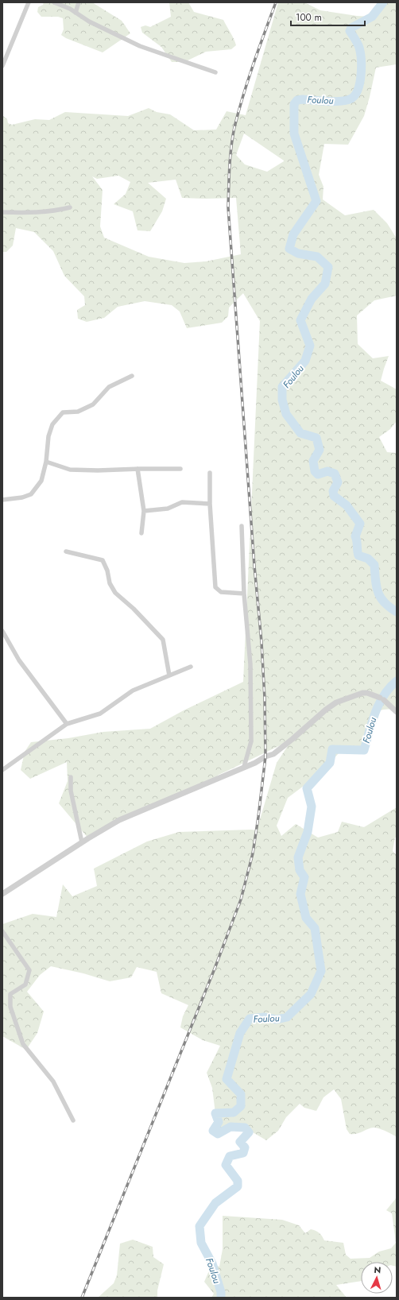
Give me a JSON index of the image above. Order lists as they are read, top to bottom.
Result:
{
  "water": ["Foulou"],
  "scale_bar": "100 m",
  "north": "top"
}
